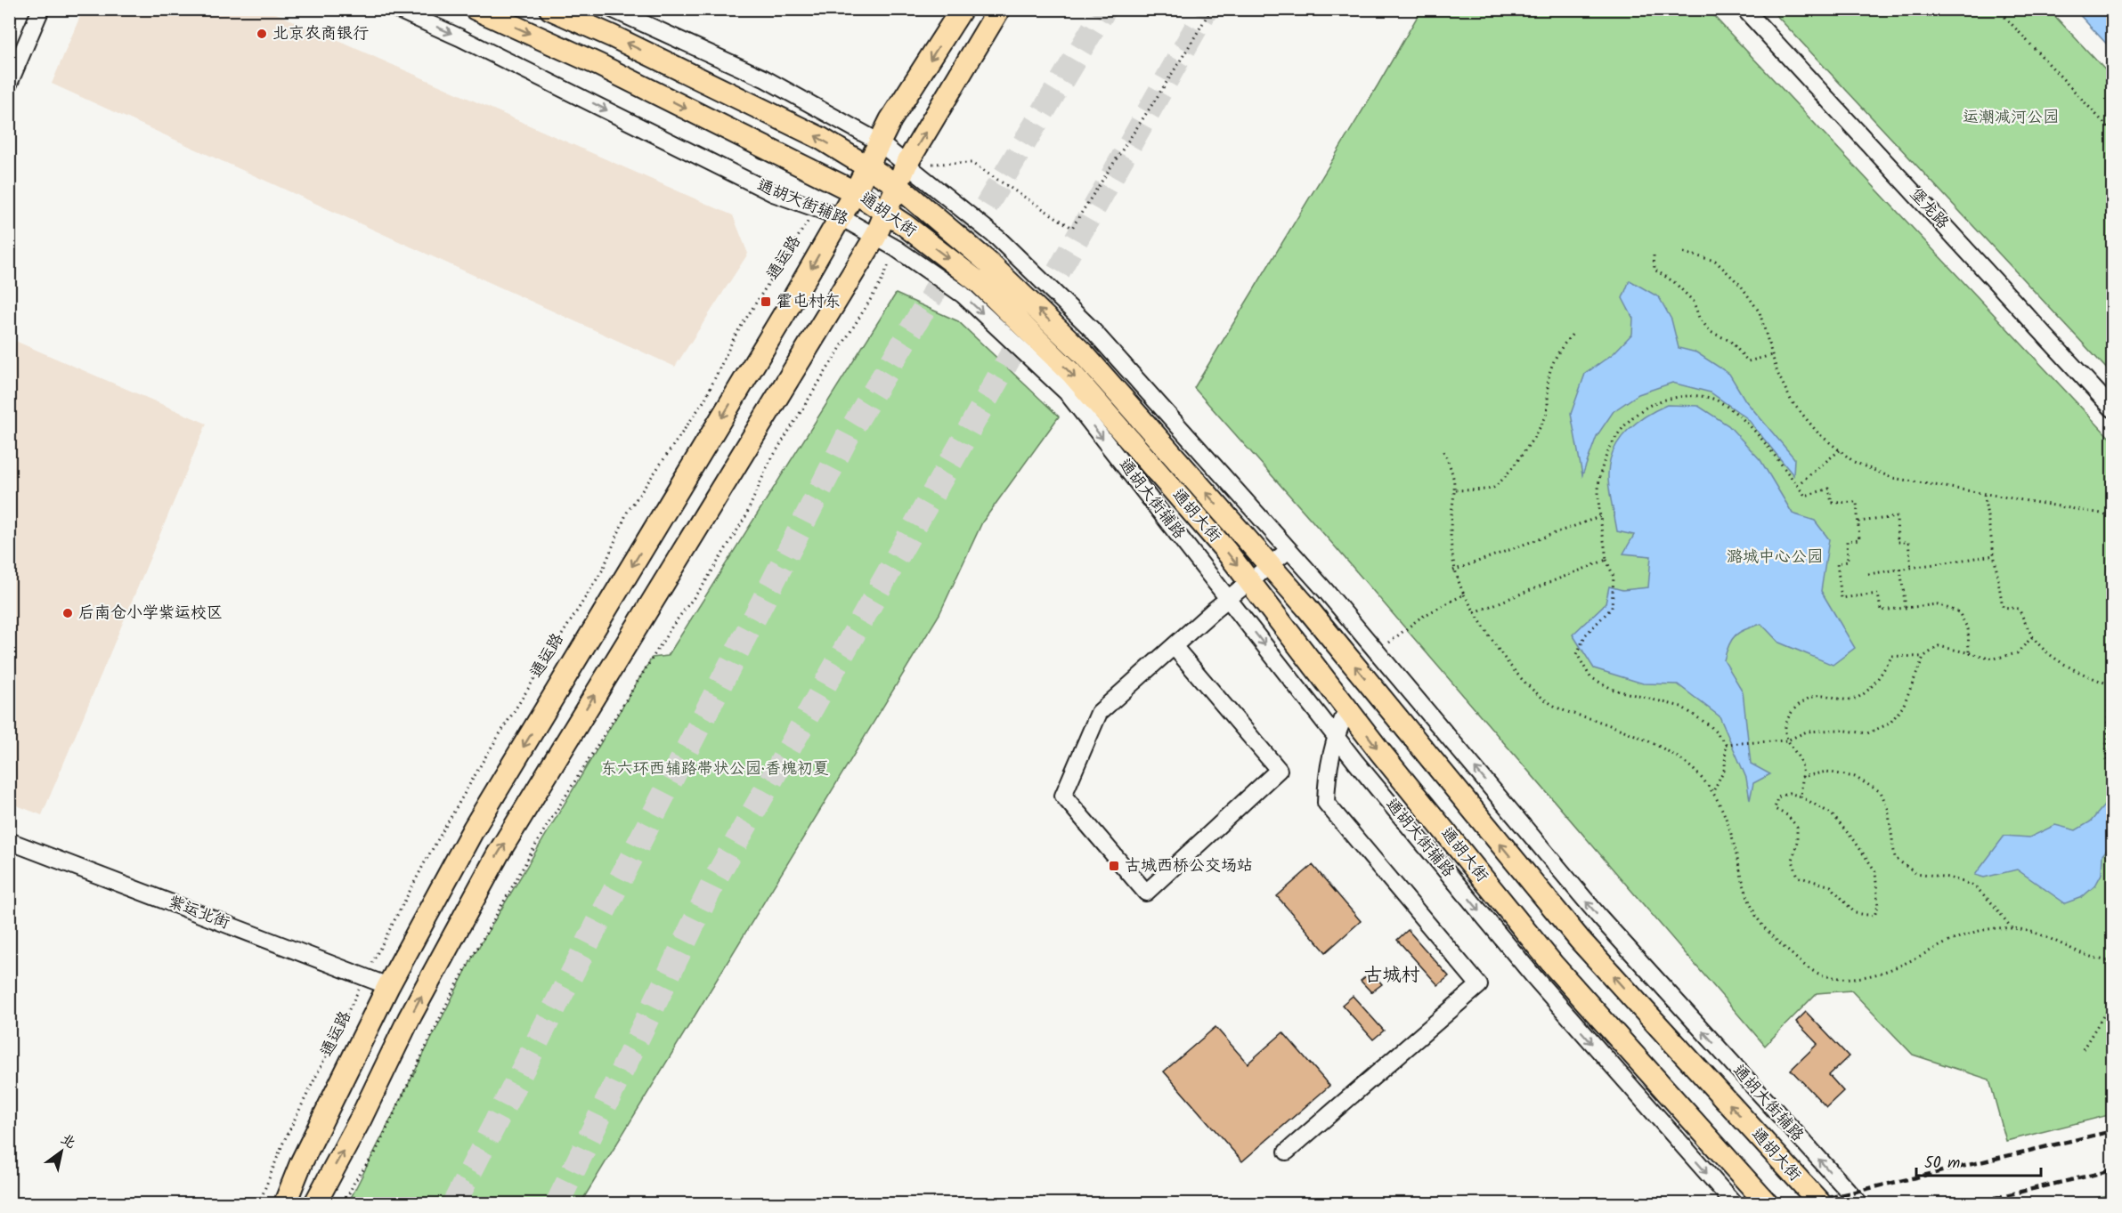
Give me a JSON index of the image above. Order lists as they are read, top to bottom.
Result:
{
  "streets": {
    "main road": ["通胡大街", "通运路"],
    "street": ["通胡大街辅路", "堡龙路", "紫运北街"]
  },
  "crossings": [
    ["通胡大街辅路", "通运路"],
    ["通胡大街", "通运路"],
    ["通运路", "紫运北街"]
  ],
  "districts": ["古城村"],
  "parks": ["运潮减河公园", "潞城中心公园", "东六环西辅路带状公园·香槐初夏"],
  "places": {
    "other": ["北京农商银行", "后南仓小学紫运校区"],
    "transit": ["霍屯村东", "古城西桥公交场站"]
  },
  "scale_bar": "50 m",
  "north": "top right"
}
